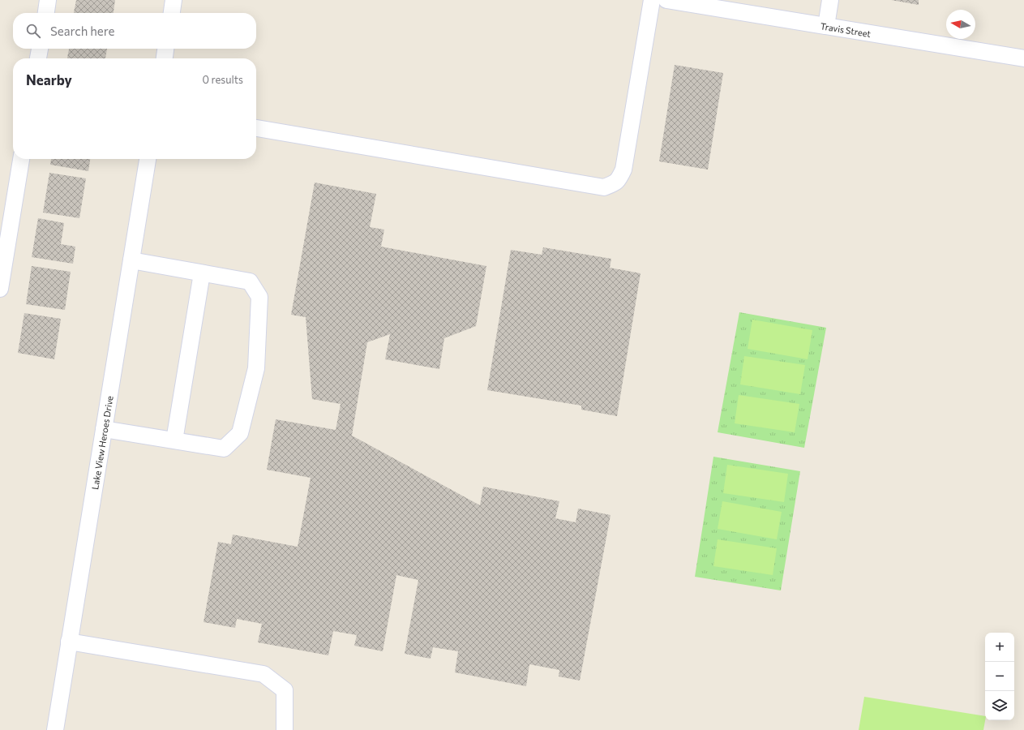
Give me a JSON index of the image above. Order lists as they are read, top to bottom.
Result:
{
  "streets": {
    "street": ["Travis Street", "Lake View Heroes Drive"]
  },
  "north": "left",
  "page": {
    "search": "Search here",
    "heading": ["Nearby", "0 results"],
    "map_buttons": ["+", "−"]
  }
}
